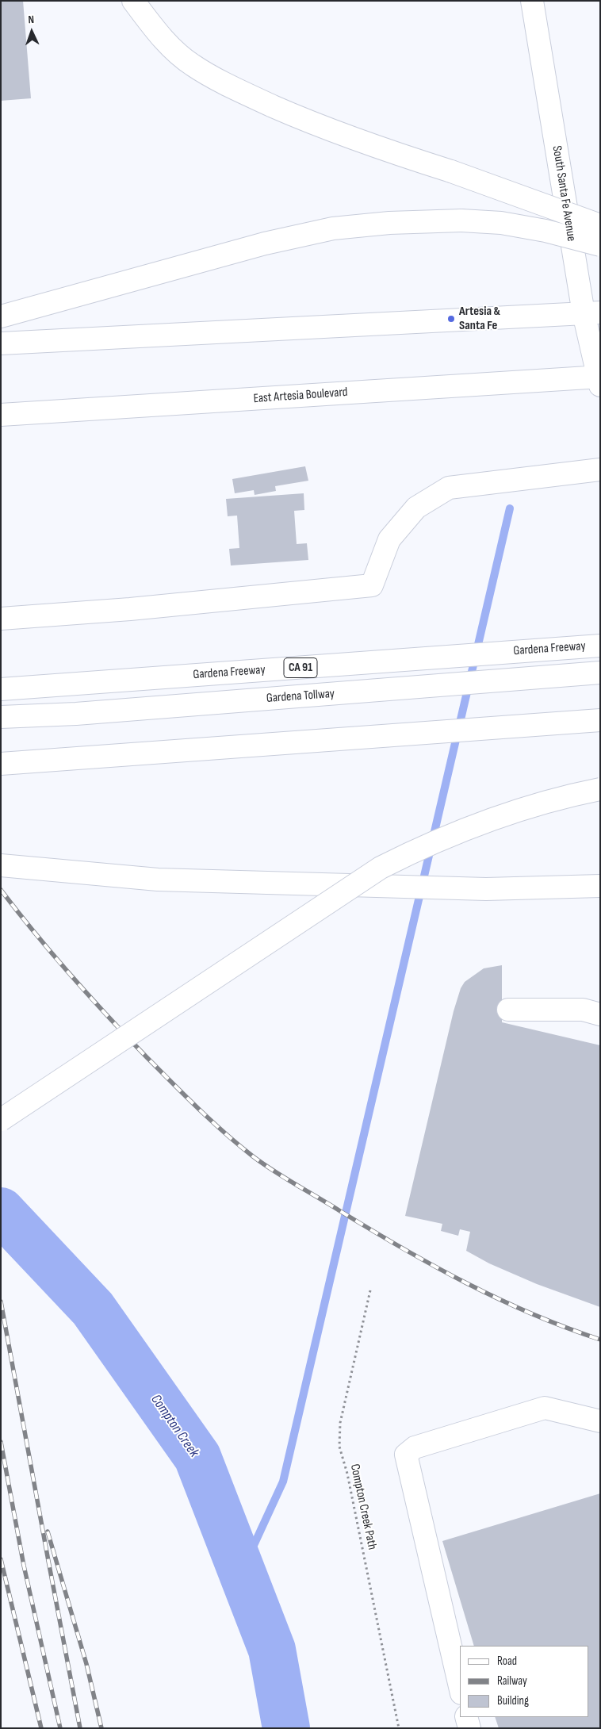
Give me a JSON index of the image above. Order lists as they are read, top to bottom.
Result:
{
  "streets": {
    "main road": [
      "South Santa Fe Avenue",
      "East Artesia Boulevard",
      "Gardena Freeway",
      "CA 91",
      "Gardena Tollway"
    ],
    "path": ["Compton Creek Path"]
  },
  "crossings": [
    ["South Santa Fe Avenue", "East Artesia Boulevard"]
  ],
  "water": ["Compton Creek"],
  "places": ["Artesia & Santa Fe"],
  "legend": ["Road", "Railway", "Building"],
  "north": "top"
}
